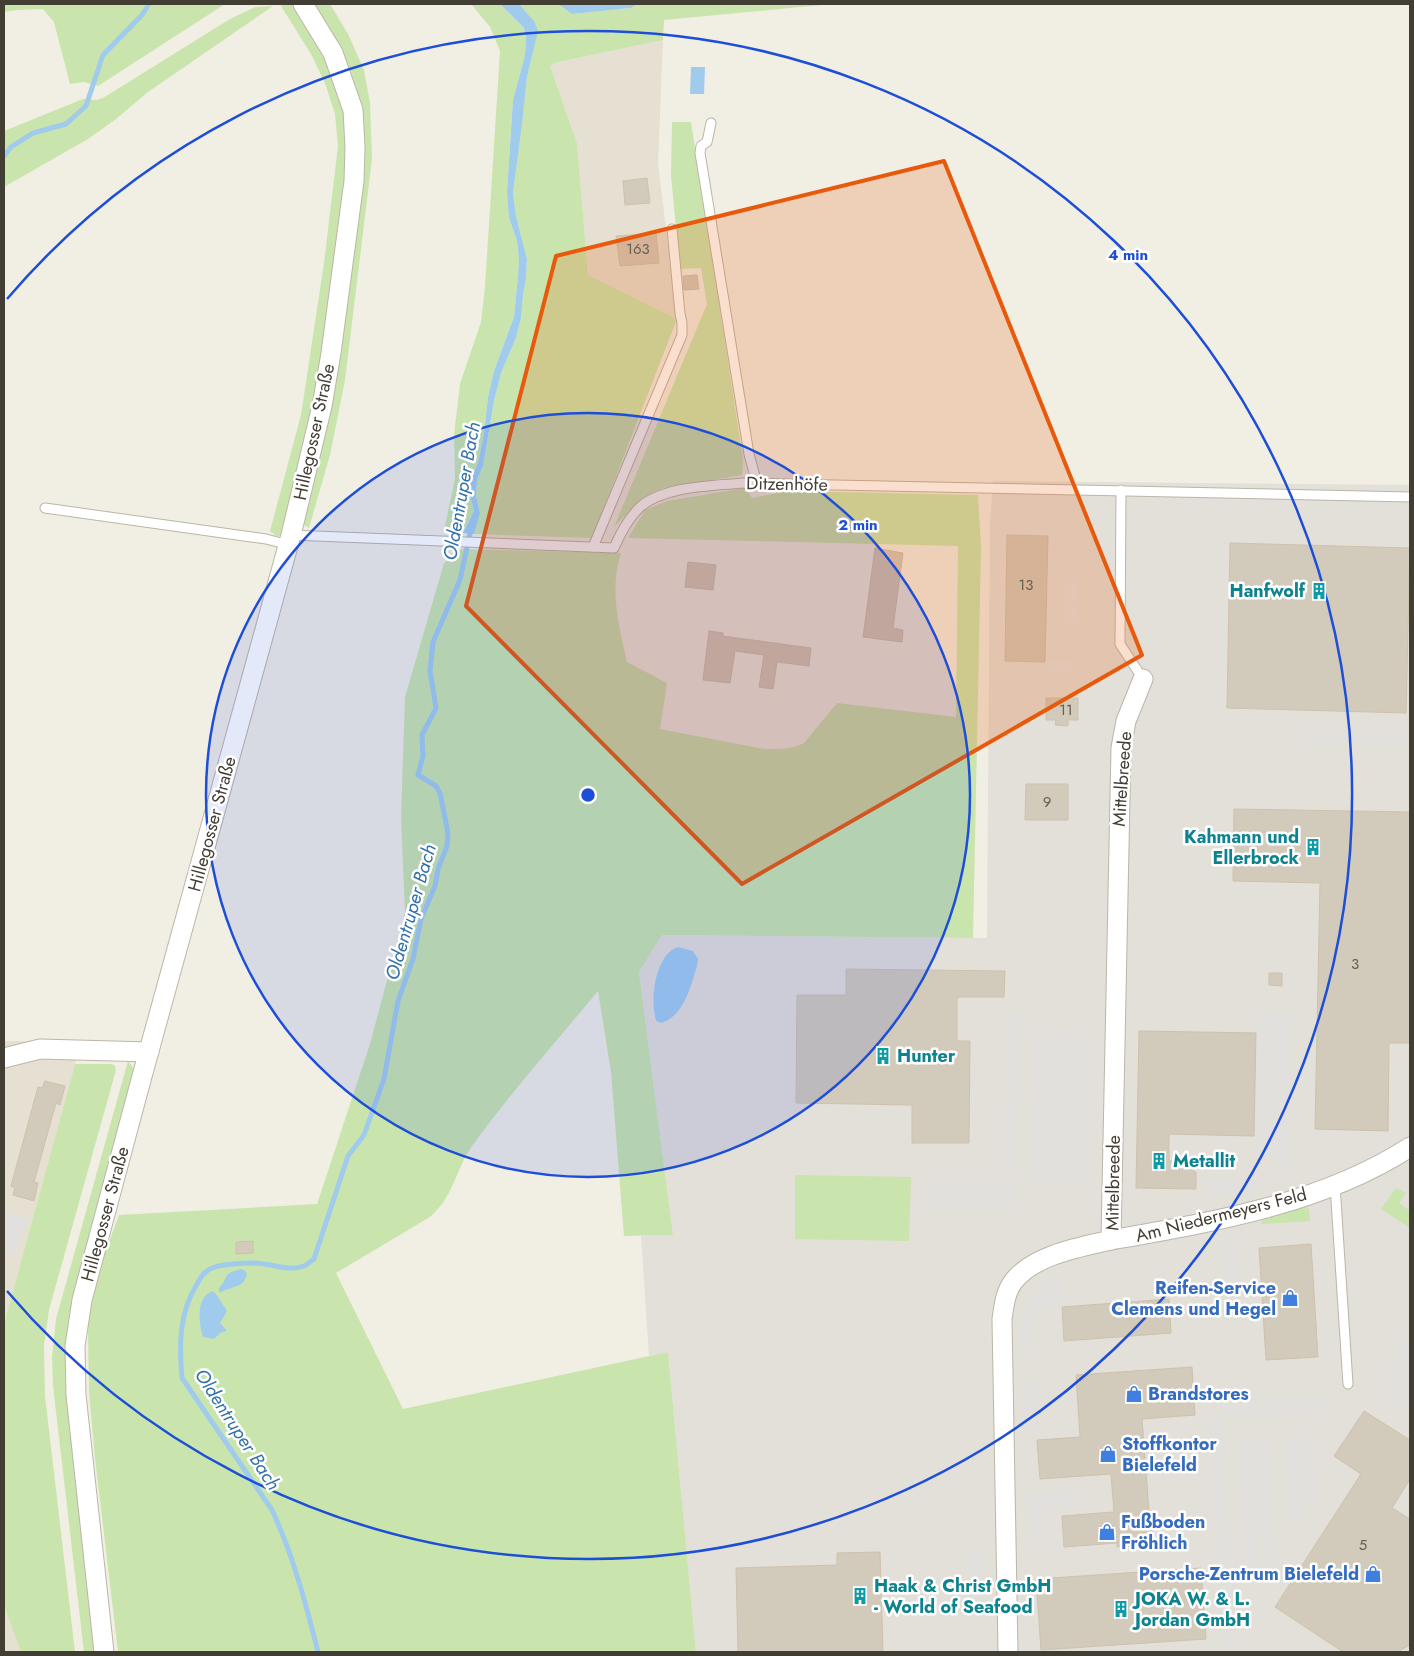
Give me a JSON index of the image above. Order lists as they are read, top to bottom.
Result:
{
  "streets": {
    "street": ["Hillegosser Straße", "Mittelbreede", "Am Niedermeyers Feld"],
    "lane": ["Ditzenhöfe"]
  },
  "crossings": [
    ["Mittelbreede", "Am Niedermeyers Feld"]
  ],
  "water": ["Oldentruper Bach"],
  "places": {
    "building": [
      "Hanfwolf",
      "Kahmann und Ellerbrock",
      "Hunter",
      "Metallit",
      "Haak & Christ GmbH - World of Seafood",
      "JOKA W. & L. Jordan GmbH"
    ],
    "shop": [
      "Reifen-Service Clemens und Hegel",
      "Brandstores",
      "Stoffkontor Bielefeld",
      "Fußboden Fröhlich",
      "Porsche-Zentrum Bielefeld"
    ]
  },
  "house_numbers": [
    "163",
    "13",
    "11",
    "9",
    "3",
    "5"
  ],
  "rings": ["4 min", "2 min"]
}
